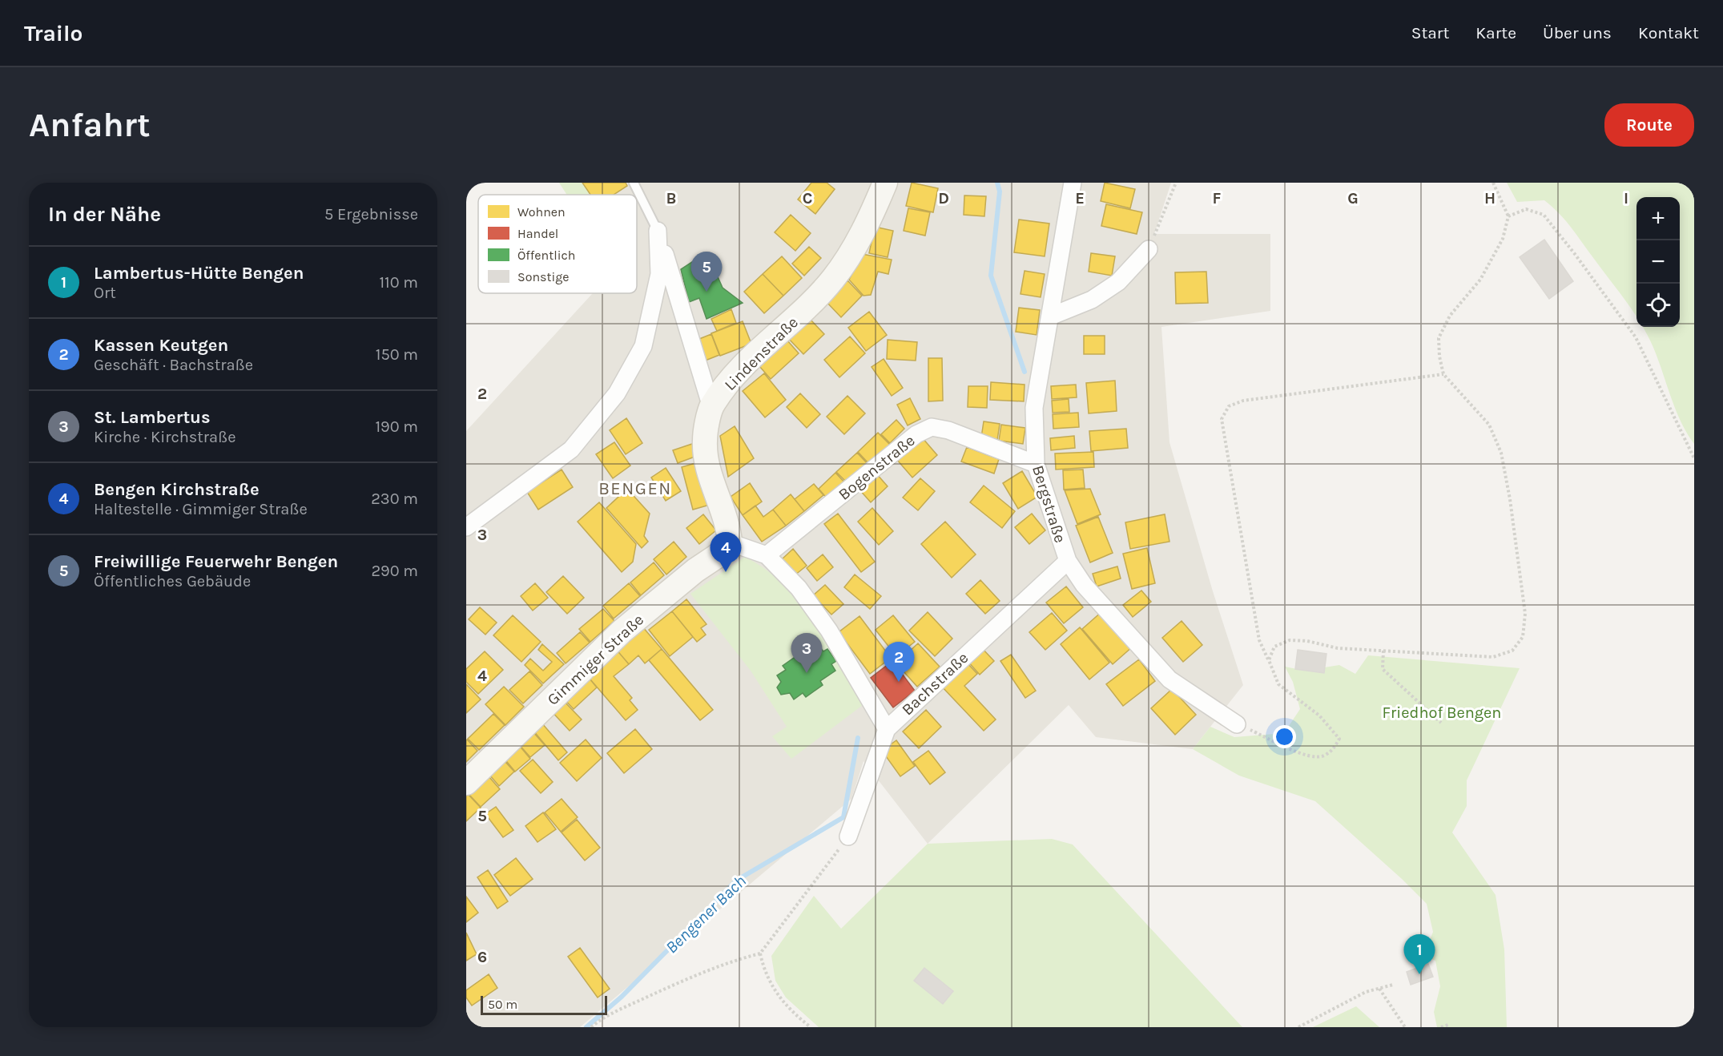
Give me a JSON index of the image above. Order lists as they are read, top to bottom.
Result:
{
  "streets": {
    "street": [
      "Lindenstraße",
      "Bogenstraße",
      "Bergstraße",
      "Gimmiger Straße",
      "Bachstraße"
    ]
  },
  "crossings": [
    ["Lindenstraße", "Gimmiger Straße"],
    ["Bogenstraße", "Bergstraße"],
    ["Bergstraße", "Bachstraße"]
  ],
  "districts": ["BENGEN"],
  "water": ["Bengener Bach"],
  "parks": ["Friedhof Bengen"],
  "legend": [
    "Wohnen",
    "Handel",
    "Öffentlich",
    "Sonstige"
  ],
  "scale_bar": "50 m",
  "page": {
    "header": "Trailo",
    "nav": [
      "Start",
      "Karte",
      "Über uns",
      "Kontakt"
    ],
    "buttons": "Route",
    "title": "Anfahrt",
    "heading": ["In der Nähe", "5 Ergebnisse"],
    "map_buttons": ["+", "−"],
    "list": [
      {
        "mark": "1",
        "name": "Lambertus-Hütte Bengen",
        "note": "Ort",
        "value": "110 m"
      },
      {
        "mark": "2",
        "name": "Kassen Keutgen",
        "note": "Geschäft · Bachstraße",
        "value": "150 m"
      },
      {
        "mark": "3",
        "name": "St. Lambertus",
        "note": "Kirche · Kirchstraße",
        "value": "190 m"
      },
      {
        "mark": "4",
        "name": "Bengen Kirchstraße",
        "note": "Haltestelle · Gimmiger Straße",
        "value": "230 m"
      },
      {
        "mark": "5",
        "name": "Freiwillige Feuerwehr Bengen",
        "note": "Öffentliches Gebäude",
        "value": "290 m"
      }
    ],
    "pins": [
      "5",
      "4",
      "3",
      "2",
      "1"
    ],
    "scale": "50 m"
  },
  "grid": {
    "columns": [
      "B",
      "C",
      "D",
      "E",
      "F",
      "G",
      "H",
      "I"
    ],
    "rows": [
      "2",
      "3",
      "4",
      "5",
      "6"
    ]
  }
}
